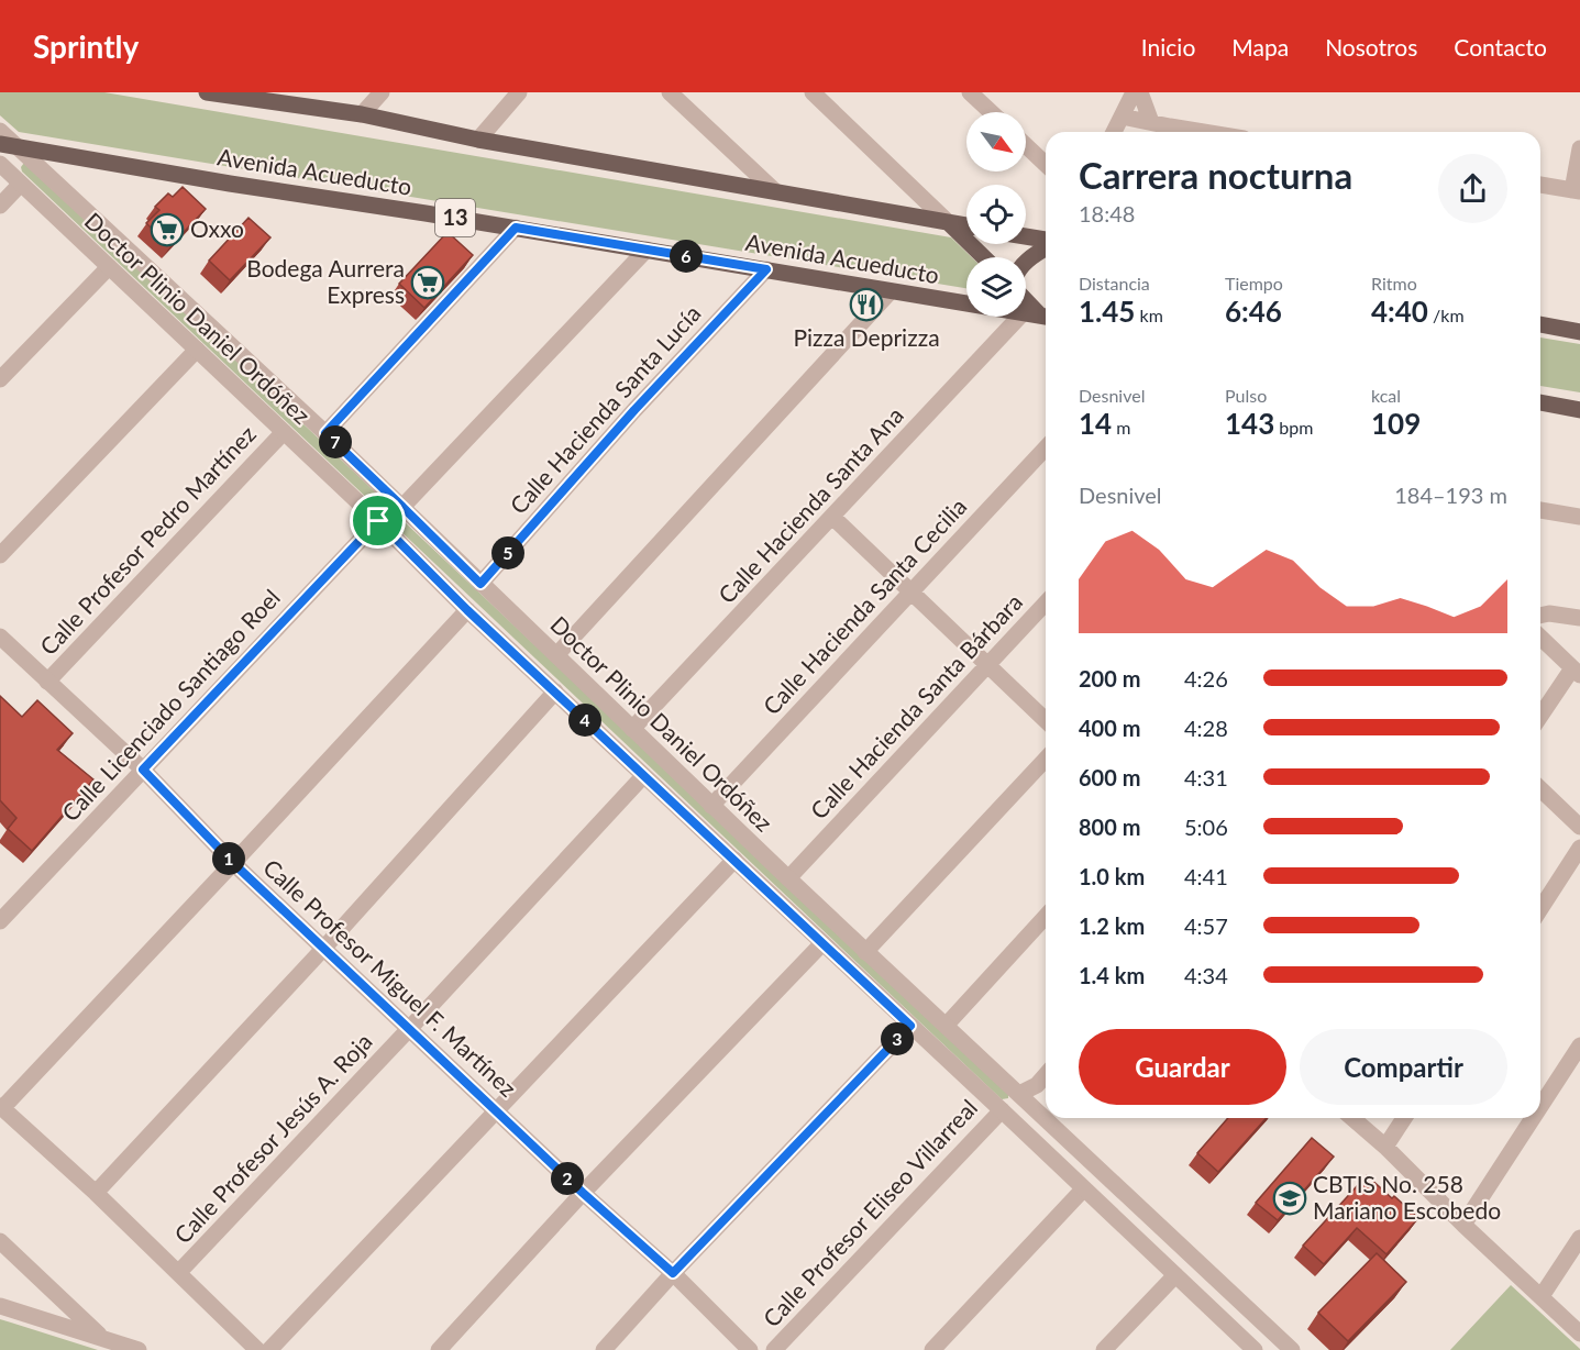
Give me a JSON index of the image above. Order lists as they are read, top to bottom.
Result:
{
  "streets": {
    "main road": ["Avenida Acueducto", "13"],
    "street": [
      "Doctor Plinio Daniel Ordóñez",
      "Calle Hacienda Santa Lucía",
      "Calle Hacienda Santa Ana",
      "Calle Profesor Pedro Martínez",
      "Calle Hacienda Santa Cecilia",
      "Calle Licenciado Santiago Roel",
      "Calle Hacienda Santa Bárbara",
      "Calle Profesor Miguel F. Martínez",
      "Calle Profesor Jesús A. Roja",
      "Calle Profesor Eliseo Villarreal"
    ]
  },
  "crossings": [
    ["Avenida Acueducto", "Doctor Plinio Daniel Ordóñez"],
    ["Avenida Acueducto", "Calle Hacienda Santa Lucía"],
    ["Avenida Acueducto", "Calle Hacienda Santa Ana"],
    ["Avenida Acueducto", "Calle Licenciado Santiago Roel"],
    ["Doctor Plinio Daniel Ordóñez", "Calle Hacienda Santa Lucía"],
    ["Doctor Plinio Daniel Ordóñez", "Calle Hacienda Santa Ana"],
    ["Doctor Plinio Daniel Ordóñez", "Calle Profesor Pedro Martínez"],
    ["Doctor Plinio Daniel Ordóñez", "Calle Hacienda Santa Cecilia"],
    ["Doctor Plinio Daniel Ordóñez", "Calle Licenciado Santiago Roel"],
    ["Doctor Plinio Daniel Ordóñez", "Calle Hacienda Santa Bárbara"],
    ["Doctor Plinio Daniel Ordóñez", "Calle Profesor Jesús A. Roja"],
    ["Doctor Plinio Daniel Ordóñez", "Calle Profesor Eliseo Villarreal"],
    ["Calle Profesor Pedro Martínez", "Calle Profesor Miguel F. Martínez"],
    ["Calle Licenciado Santiago Roel", "Calle Profesor Miguel F. Martínez"],
    ["Calle Profesor Miguel F. Martínez", "Calle Profesor Jesús A. Roja"]
  ],
  "places": {
    "supermarket": ["Oxxo", "Bodega Aurrera Express"],
    "restaurant": ["Pizza Deprizza"],
    "school or university": ["CBTIS No. 258 Mariano Escobedo"]
  },
  "north": "bottom right",
  "page": {
    "header": "Sprintly",
    "nav": [
      "Inicio",
      "Mapa",
      "Nosotros",
      "Contacto"
    ],
    "heading": ["Carrera nocturna", "18:48"],
    "pins": [
      "6",
      "7",
      "5",
      "4",
      "1",
      "3",
      "2"
    ],
    "stats": [
      ["Distancia", "1.45 km"],
      ["Tiempo", "6:46"],
      ["Ritmo", "4:40 /km"],
      ["Desnivel", "14 m"],
      ["Pulso", "143 bpm"],
      ["kcal", "109"]
    ],
    "chart": ["Desnivel", "184–193 m"],
    "list": [
      {
        "name": "200 m",
        "note": "4:26"
      },
      {
        "name": "400 m",
        "note": "4:28"
      },
      {
        "name": "600 m",
        "note": "4:31"
      },
      {
        "name": "800 m",
        "note": "5:06"
      },
      {
        "name": "1.0 km",
        "note": "4:41"
      },
      {
        "name": "1.2 km",
        "note": "4:57"
      },
      {
        "name": "1.4 km",
        "note": "4:34"
      }
    ],
    "buttons": ["Guardar", "Compartir"]
  }
}
